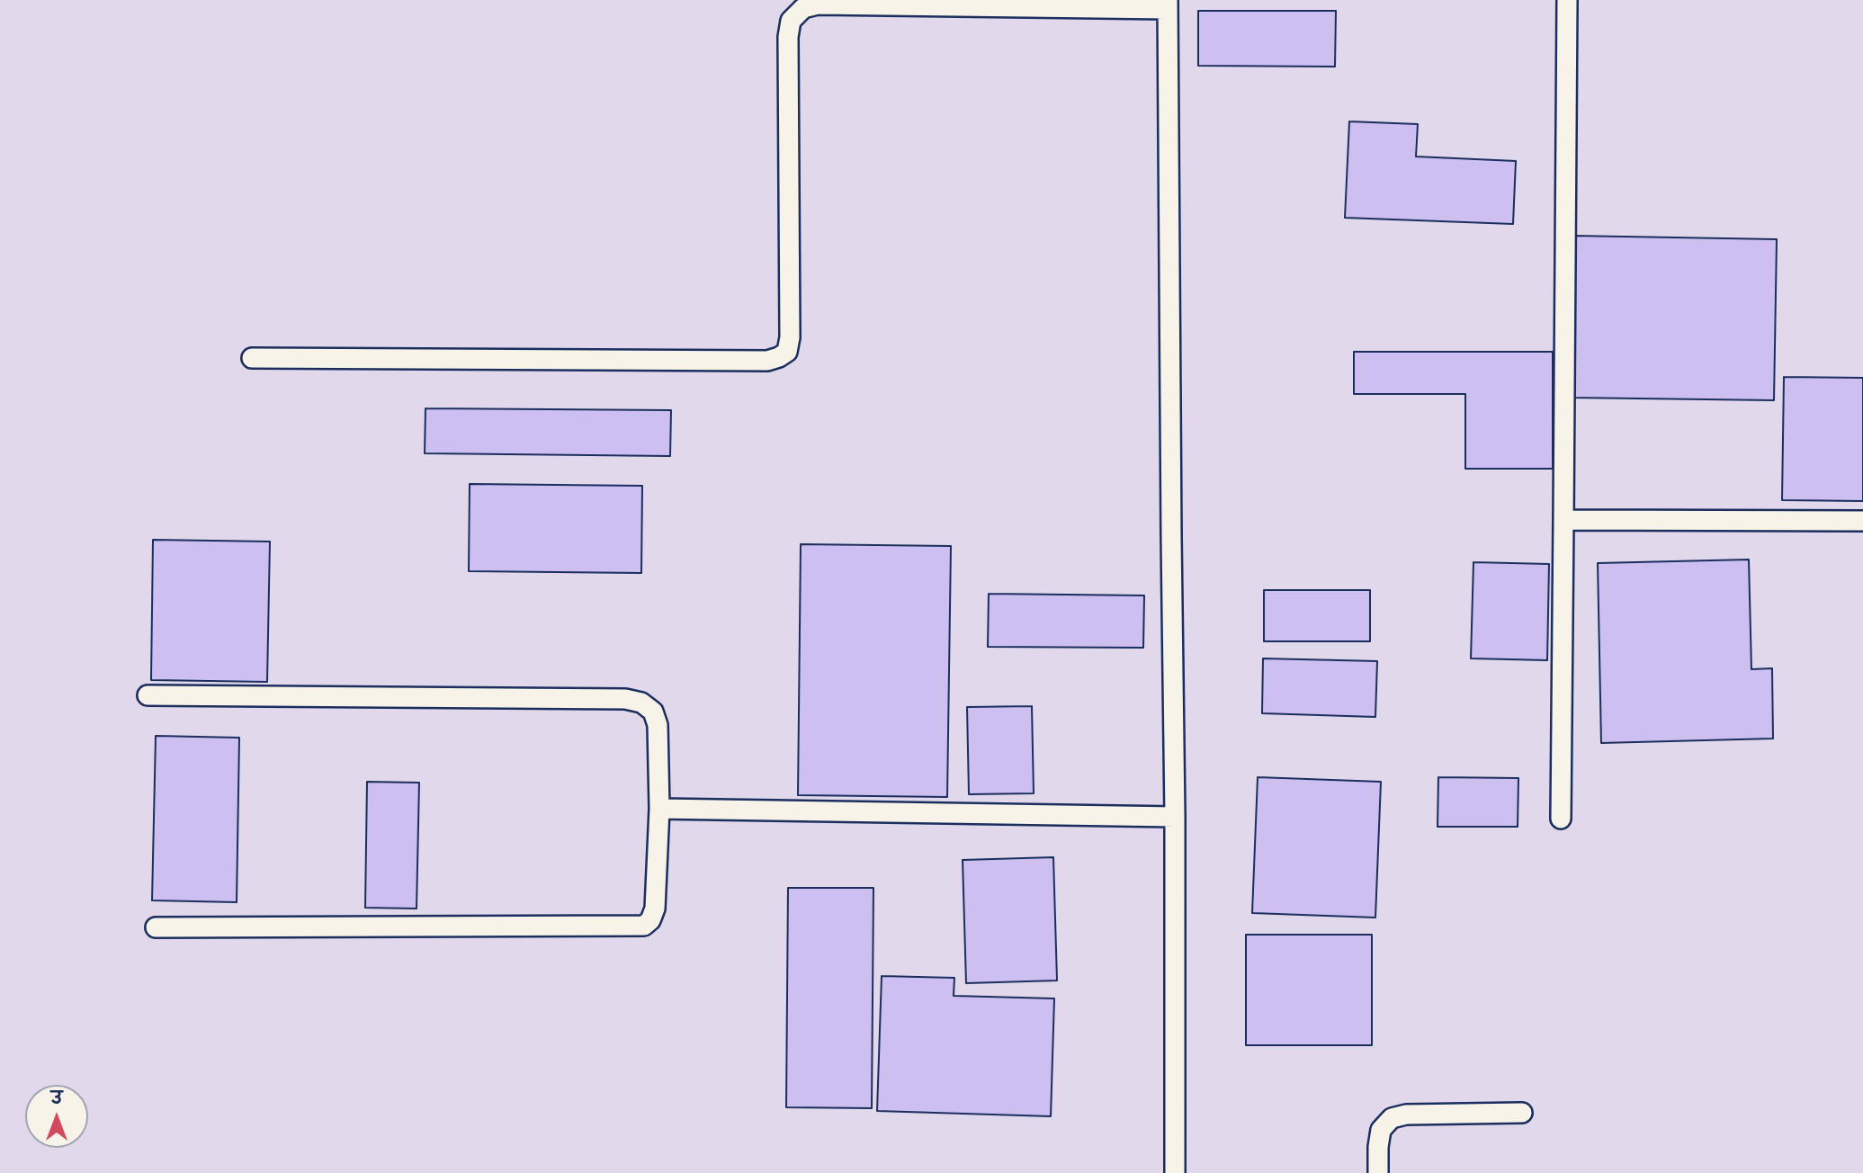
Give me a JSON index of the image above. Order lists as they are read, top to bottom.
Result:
{
  "north": "top"
}
